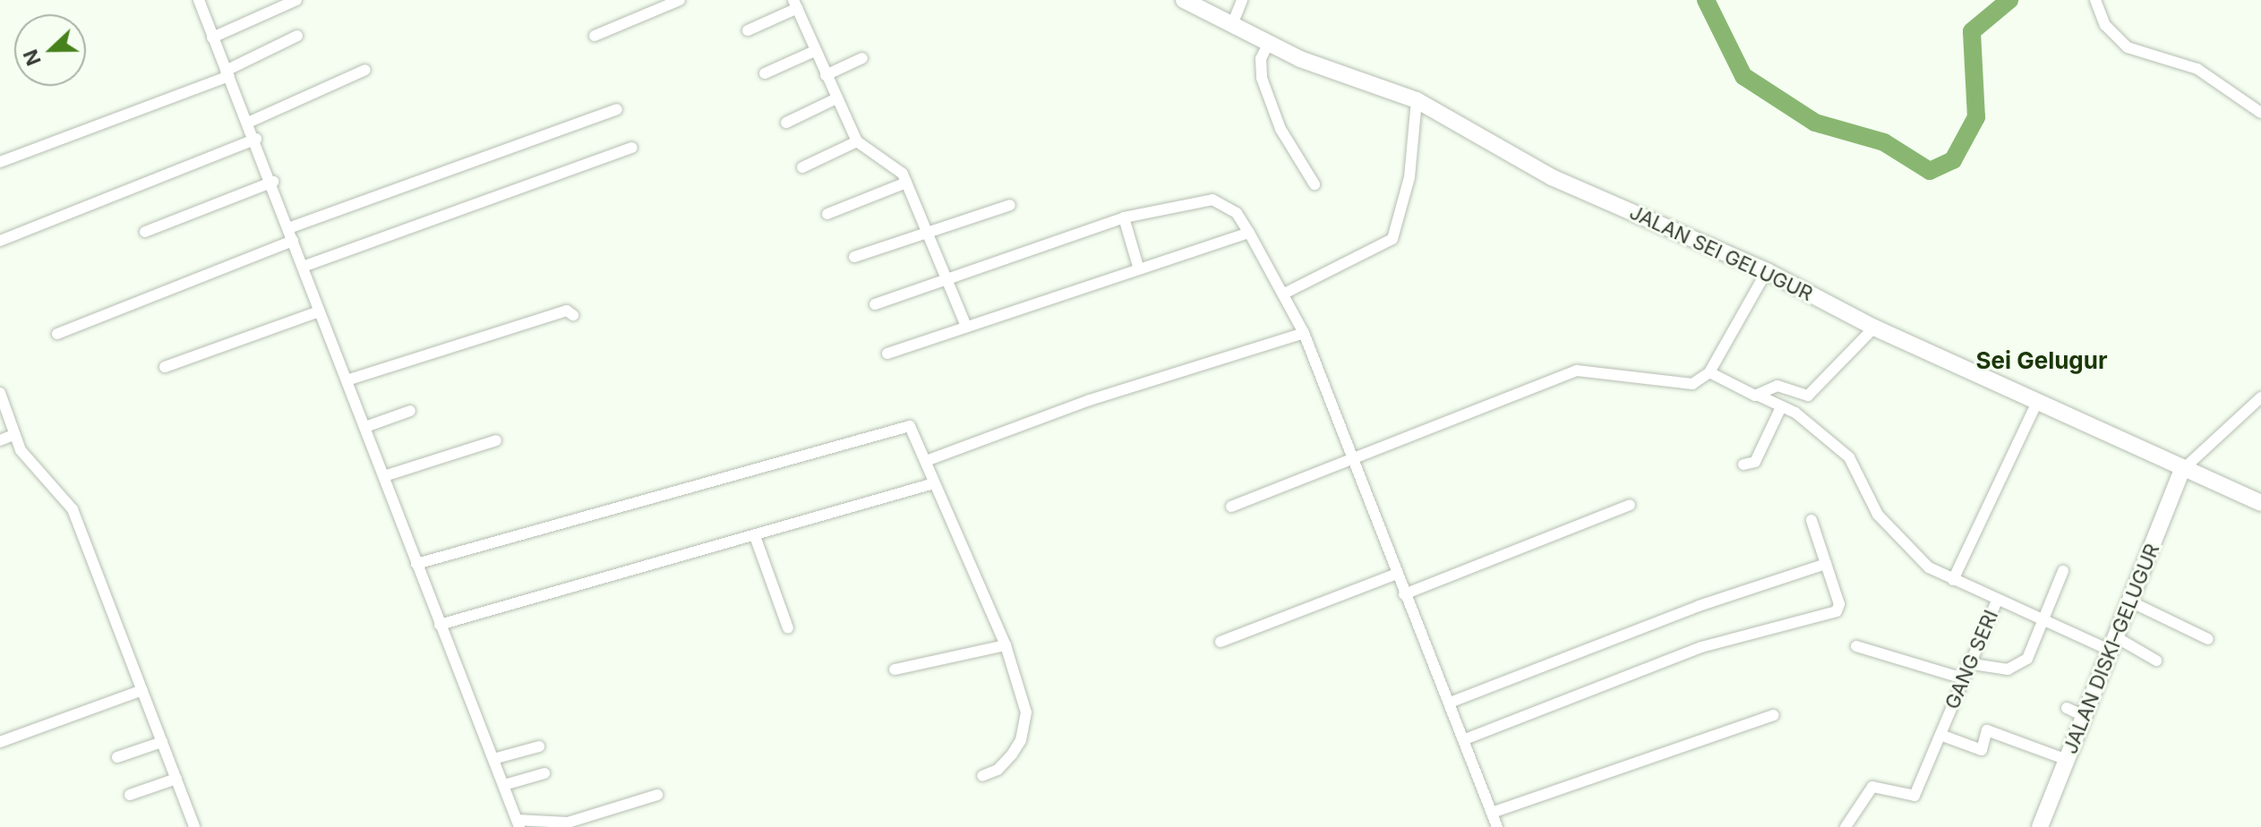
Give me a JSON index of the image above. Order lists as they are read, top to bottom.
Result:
{
  "streets": {
    "main road": ["JALAN SEI GELUGUR", "JALAN DISKI–GELUGUR"],
    "street": ["GANG SERI"]
  },
  "crossings": [
    ["JALAN SEI GELUGUR", "JALAN DISKI–GELUGUR"],
    ["JALAN DISKI–GELUGUR", "GANG SERI"]
  ],
  "districts": ["Sei Gelugur"],
  "north": "left"
}
